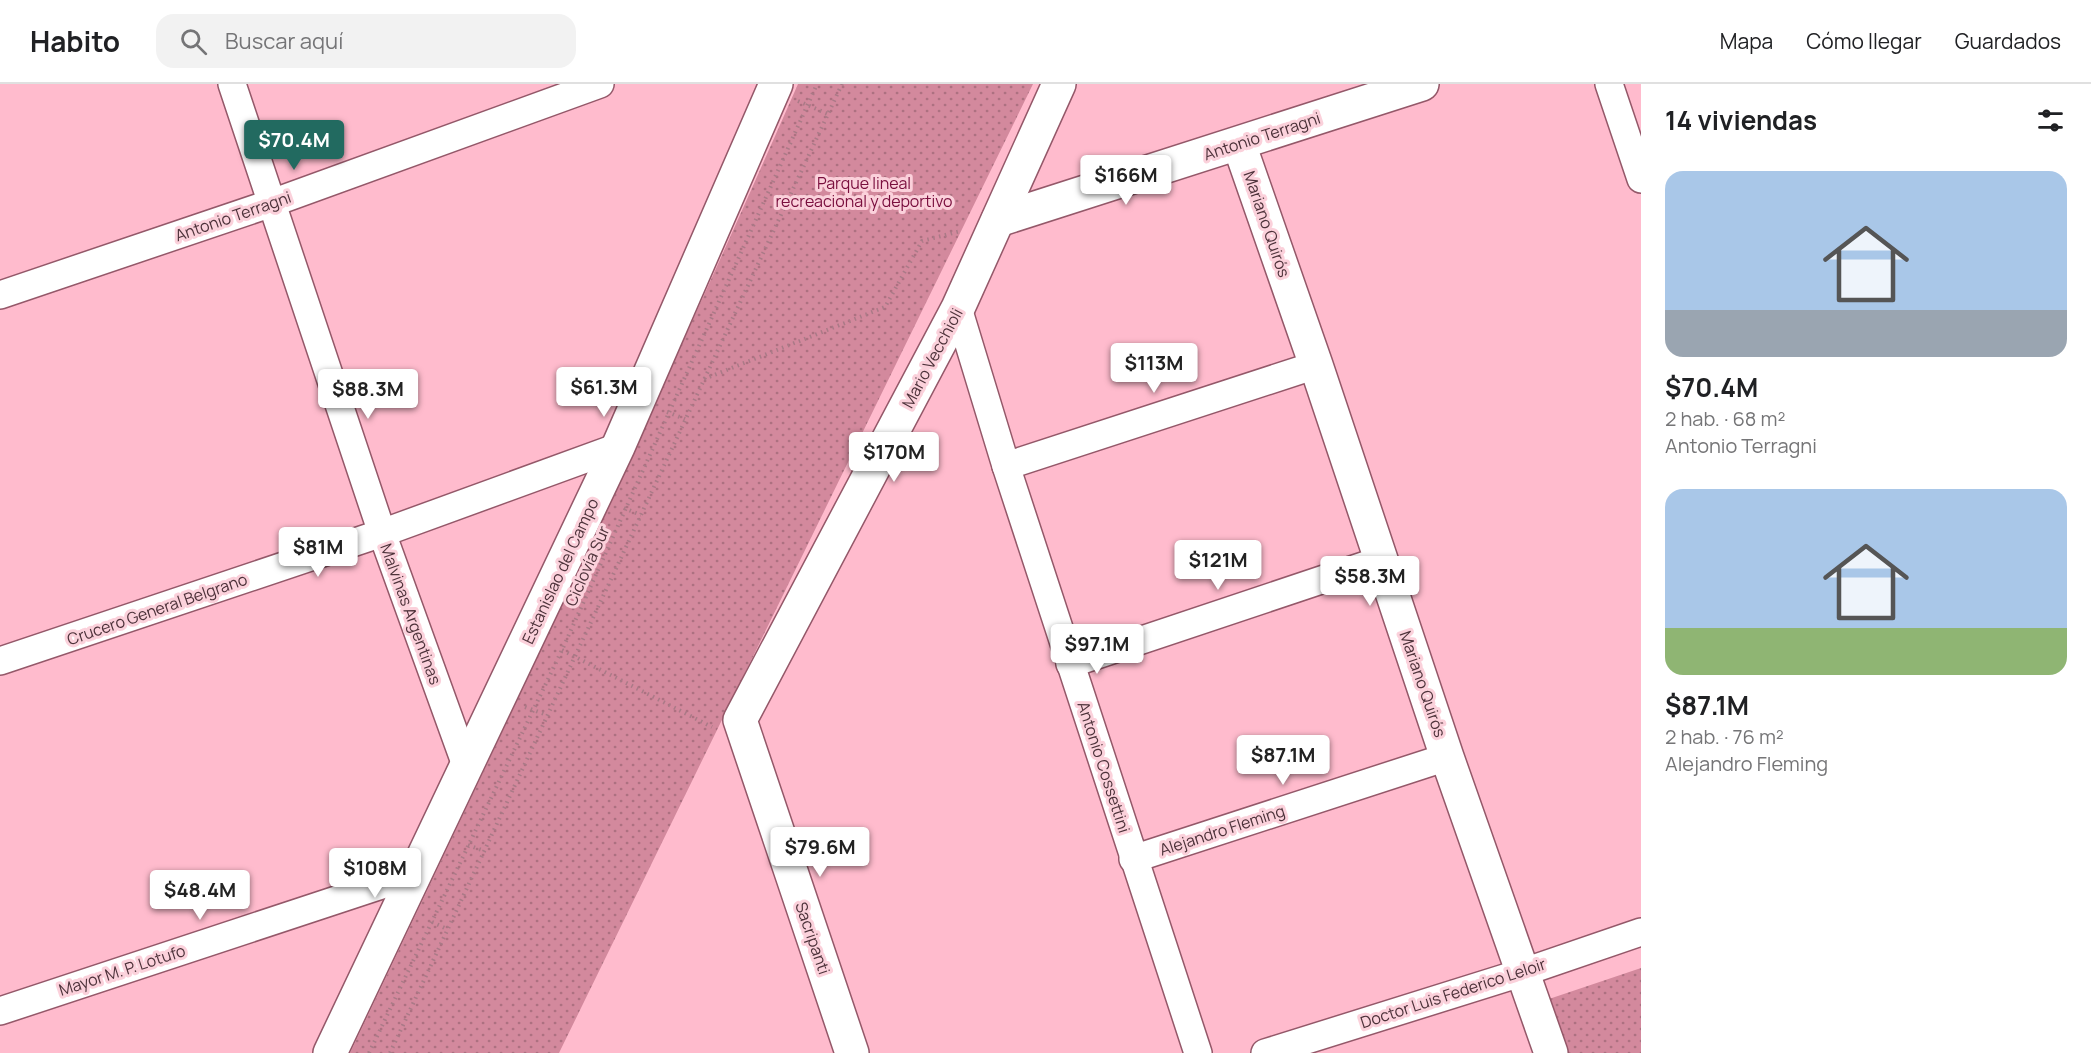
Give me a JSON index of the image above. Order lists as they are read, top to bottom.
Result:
{
  "streets": {
    "street": [
      "Antonio Terragni",
      "Mariano Quirós",
      "Mario Vecchioli",
      "Estanislao del Campo",
      "Crucero General Belgrano",
      "Malvinas Argentinas",
      "Antonio Cossettini",
      "Alejandro Fleming",
      "Sacripanti",
      "Mayor M. P. Lotufo",
      "Doctor Luis Federico Leloir"
    ],
    "path": ["Ciclovía Sur"]
  },
  "crossings": [
    ["Antonio Terragni", "Mariano Quirós"],
    ["Antonio Terragni", "Mario Vecchioli"],
    ["Antonio Terragni", "Malvinas Argentinas"],
    ["Mariano Quirós", "Alejandro Fleming"],
    ["Mariano Quirós", "Doctor Luis Federico Leloir"],
    ["Mario Vecchioli", "Antonio Cossettini"],
    ["Mario Vecchioli", "Sacripanti"],
    ["Estanislao del Campo", "Crucero General Belgrano"],
    ["Estanislao del Campo", "Malvinas Argentinas"],
    ["Estanislao del Campo", "Mayor M. P. Lotufo"],
    ["Crucero General Belgrano", "Malvinas Argentinas"],
    ["Antonio Cossettini", "Alejandro Fleming"]
  ],
  "parks": ["Parque lineal recreacional y deportivo"],
  "page": {
    "header": "Habito",
    "search": "Buscar aquí",
    "nav": ["Mapa", "Cómo llegar", "Guardados"],
    "heading": "14 viviendas",
    "price": [
      "$70.4M",
      "$166M",
      "$113M",
      "$61.3M",
      "$88.3M",
      "$170M",
      "$81M",
      "$121M",
      "$58.3M",
      "$97.1M",
      "$87.1M",
      "$79.6M",
      "$108M",
      "$48.4M"
    ],
    "list": [
      {
        "name": "$70.4M",
        "note": "2 hab. · 68 m² · Antonio Terragni"
      },
      {
        "name": "$87.1M",
        "note": "2 hab. · 76 m² · Alejandro Fleming"
      }
    ]
  }
}
